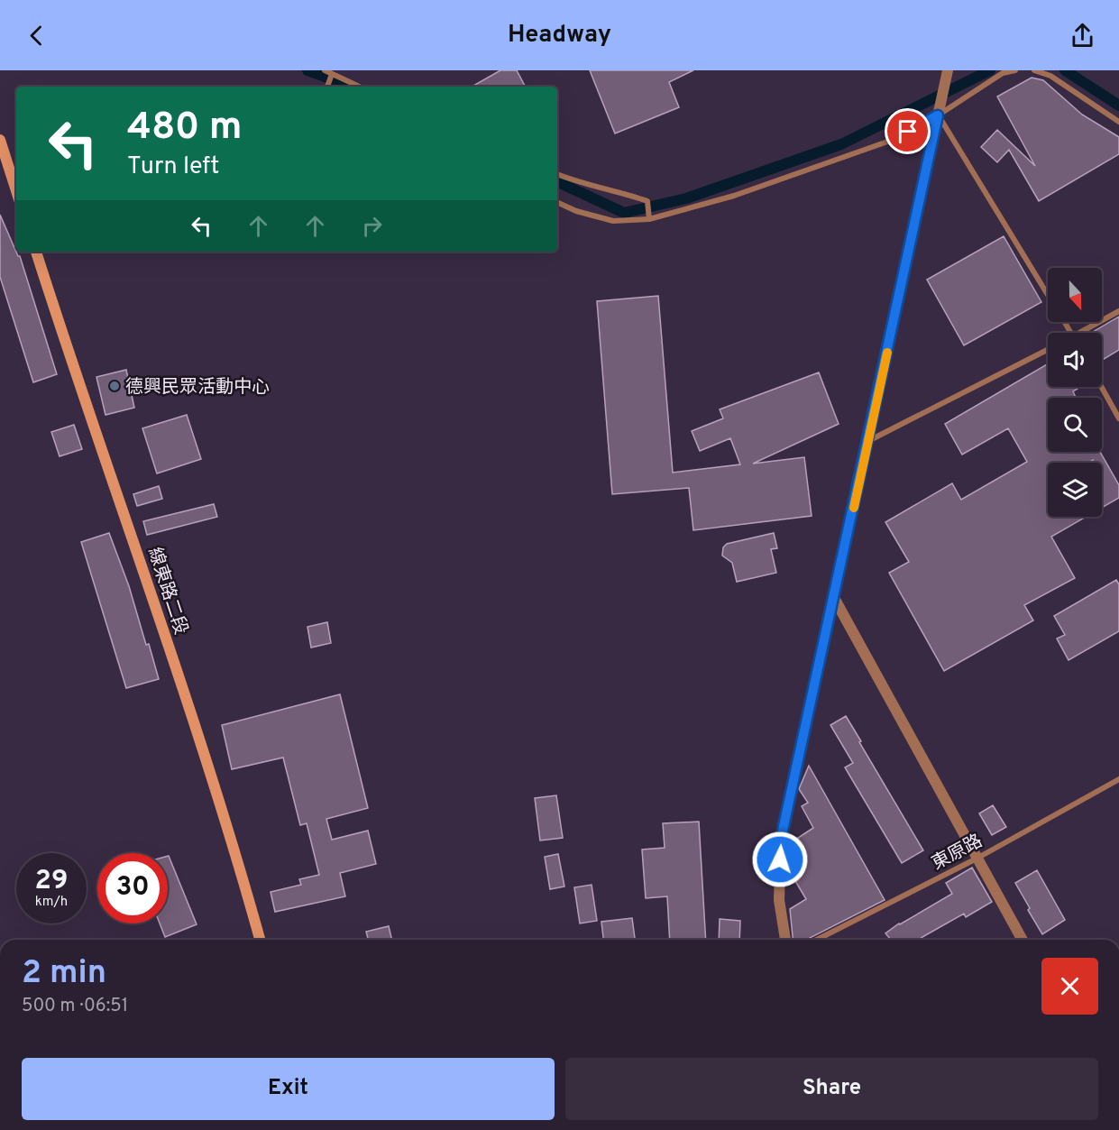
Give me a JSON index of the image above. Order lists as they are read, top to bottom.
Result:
{
  "streets": {
    "main road": ["線東路二段"],
    "lane": ["東原路"]
  },
  "places": ["德興民眾活動中心"],
  "north": "bottom",
  "page": {
    "header": "Headway",
    "turn": ["480 m", "Turn left"],
    "speed": "29 km/h",
    "limit": "30",
    "heading": ["2 min", "500 m · 06:51"],
    "buttons": ["Exit", "Share"]
  }
}
